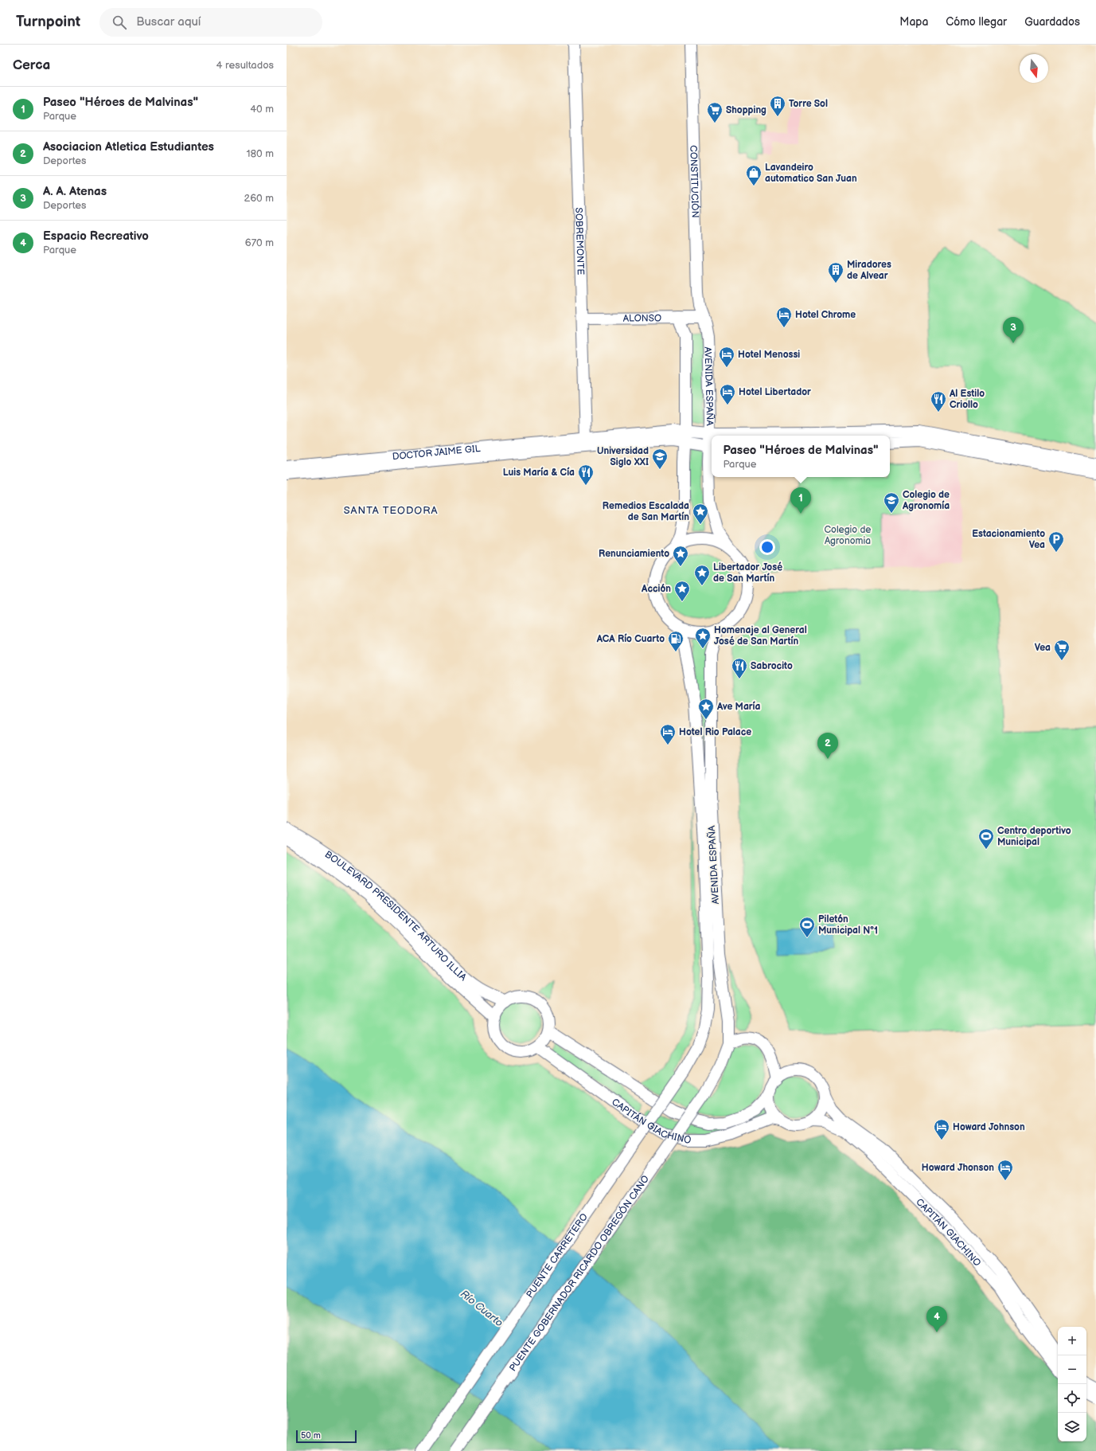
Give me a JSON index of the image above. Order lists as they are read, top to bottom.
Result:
{
  "streets": {
    "main road": [
      "CONSTITUCIÓN",
      "SOBREMONTE",
      "ALONSO",
      "AVENIDA ESPAÑA",
      "DOCTOR JAIME GIL",
      "BOULEVARD PRESIDENTE ARTURO ILLIA",
      "CAPITÁN GIACHINO",
      "PUENTE CARRETERO",
      "PUENTE GOBERNADOR RICARDO OBREGÓN CANO"
    ]
  },
  "crossings": [
    ["CONSTITUCIÓN", "ALONSO"],
    ["CONSTITUCIÓN", "AVENIDA ESPAÑA"],
    ["SOBREMONTE", "ALONSO"],
    ["SOBREMONTE", "DOCTOR JAIME GIL"],
    ["ALONSO", "AVENIDA ESPAÑA"],
    ["AVENIDA ESPAÑA", "DOCTOR JAIME GIL"],
    ["AVENIDA ESPAÑA", "PUENTE CARRETERO"],
    ["AVENIDA ESPAÑA", "PUENTE GOBERNADOR RICARDO OBREGÓN CANO"],
    ["BOULEVARD PRESIDENTE ARTURO ILLIA", "CAPITÁN GIACHINO"]
  ],
  "districts": ["SANTA TEODORA"],
  "water": ["Río Cuarto"],
  "parks": ["Colegio de Agronomia"],
  "places": {
    "building": ["Torre Sol", "Miradores de Alvear"],
    "supermarket": ["Shopping", "Vea"],
    "shop": ["Lavandeiro automatico San Juan"],
    "hotel": [
      "Hotel Chrome",
      "Hotel Menossi",
      "Hotel Libertador",
      "Hotel Rio Palace",
      "Howard Johnson",
      "Howard Jhonson"
    ],
    "restaurant": ["Al Estilo Criollo", "Luis María & Cía", "Sabrocito"],
    "school or university": ["Universidad Siglo XXI", "Colegio de Agronomía"],
    "place": [
      "Remedios Escalada de San Martín",
      "Renunciamiento",
      "Libertador José de San Martín",
      "Acción",
      "Homenaje al General José de San Martín",
      "Ave María"
    ],
    "parking": ["Estacionamiento Vea"],
    "fuel station": ["ACA Río Cuarto"],
    "sports": ["Centro deportivo Municipal", "Piletón Municipal Nº1"]
  },
  "scale_bar": "50 m",
  "north": "bottom",
  "page": {
    "header": "Turnpoint",
    "search": "Buscar aquí",
    "nav": ["Mapa", "Cómo llegar", "Guardados"],
    "heading": ["Cerca", "4 resultados"],
    "list": [
      {
        "mark": "1",
        "name": "Paseo \"Héroes de Malvinas\"",
        "note": "Parque",
        "value": "40 m"
      },
      {
        "mark": "2",
        "name": "Asociacion Atletica Estudiantes",
        "note": "Deportes",
        "value": "180 m"
      },
      {
        "mark": "3",
        "name": "A. A. Atenas",
        "note": "Deportes",
        "value": "260 m"
      },
      {
        "mark": "4",
        "name": "Espacio Recreativo",
        "note": "Parque",
        "value": "670 m"
      }
    ],
    "pins": [
      "3",
      "1",
      "2",
      "4"
    ],
    "popup": ["Paseo \"Héroes de Malvinas\"", "Parque"],
    "map_buttons": ["+", "−"],
    "scale": "50 m"
  }
}
